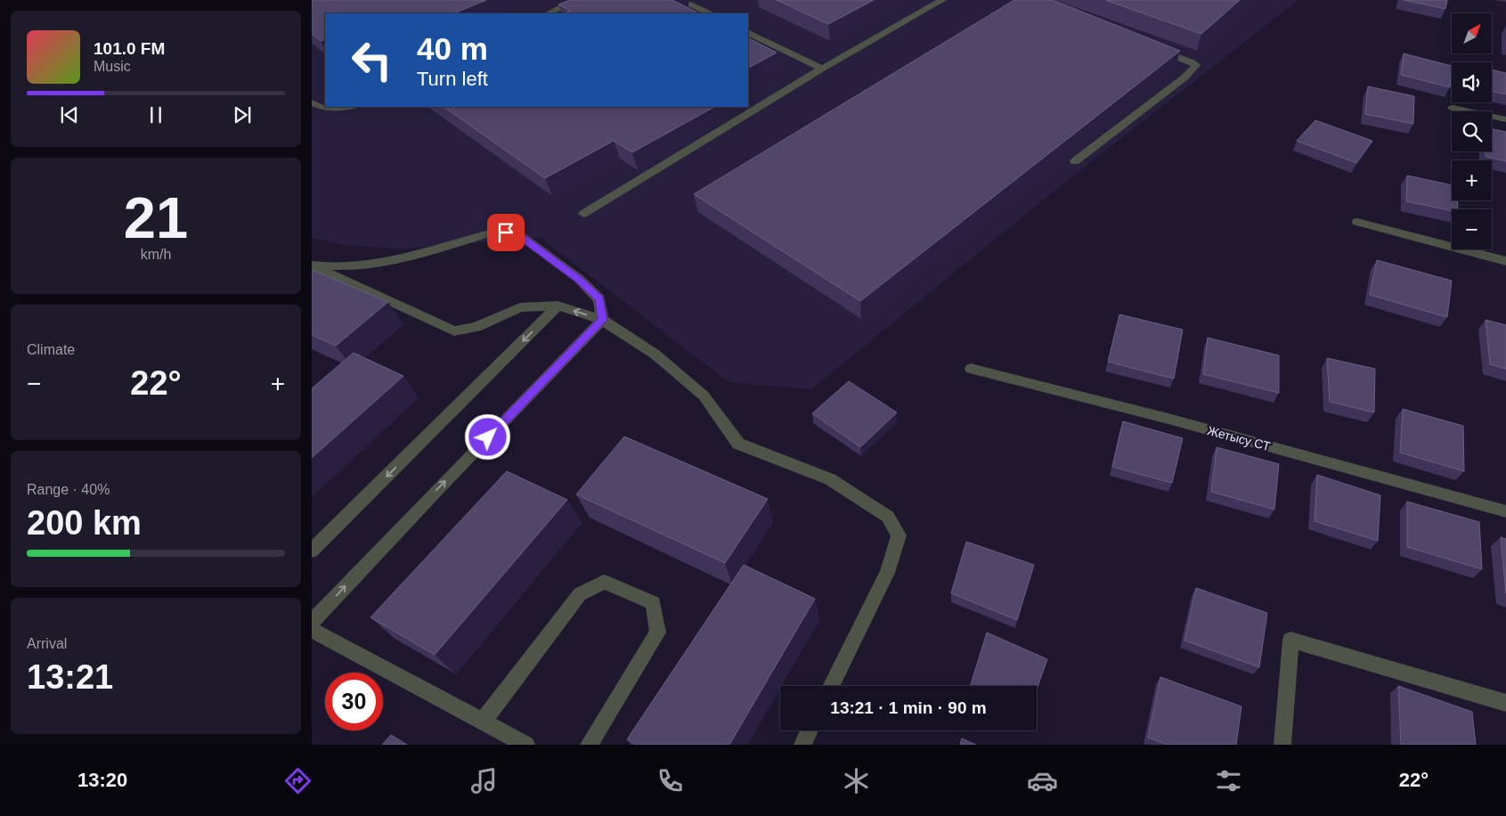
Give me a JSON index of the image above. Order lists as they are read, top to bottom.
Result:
{
  "streets": {
    "street": ["Жетысу СТ"]
  },
  "north": "top right",
  "page": {
    "map_buttons": ["+", "−"],
    "turn": ["40 m", "Turn left"],
    "song": ["101.0 FM", "Music"],
    "tile": [
      ["21", "km/h"],
      "Climate",
      ["Range · 40%", "200 km"],
      ["Arrival", "13:21"]
    ],
    "heat": ["−", "22°", "+"],
    "limit": "30",
    "trip": "13:21 · 1 min · 90 m",
    "tabs": ["13:20", "22°"]
  }
}
